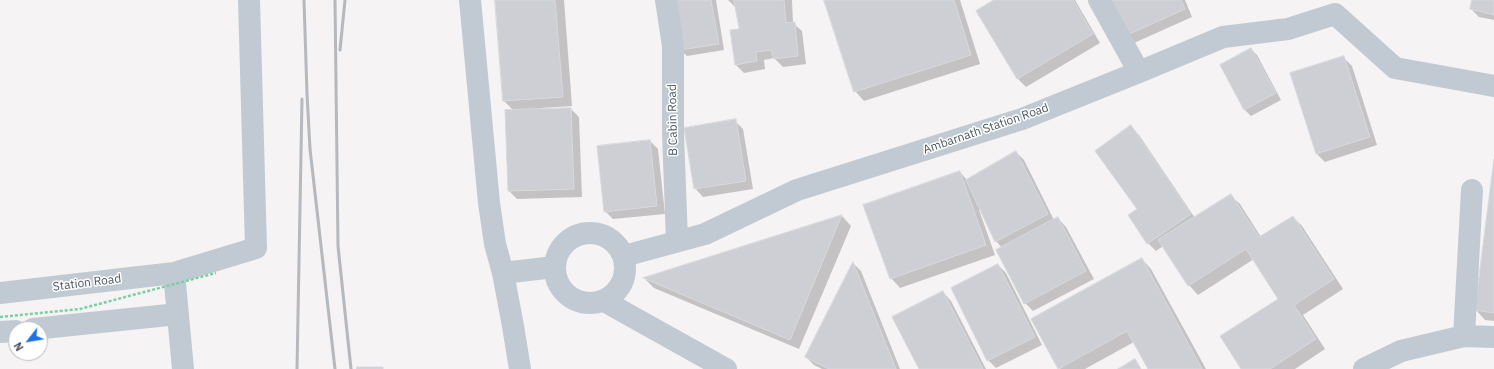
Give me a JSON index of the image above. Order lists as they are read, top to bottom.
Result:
{
  "streets": {
    "street": ["B Cabin Road", "Ambarnath Station Road", "Station Road"]
  },
  "crossings": [
    ["B Cabin Road", "Ambarnath Station Road"]
  ],
  "north": "bottom left"
}
